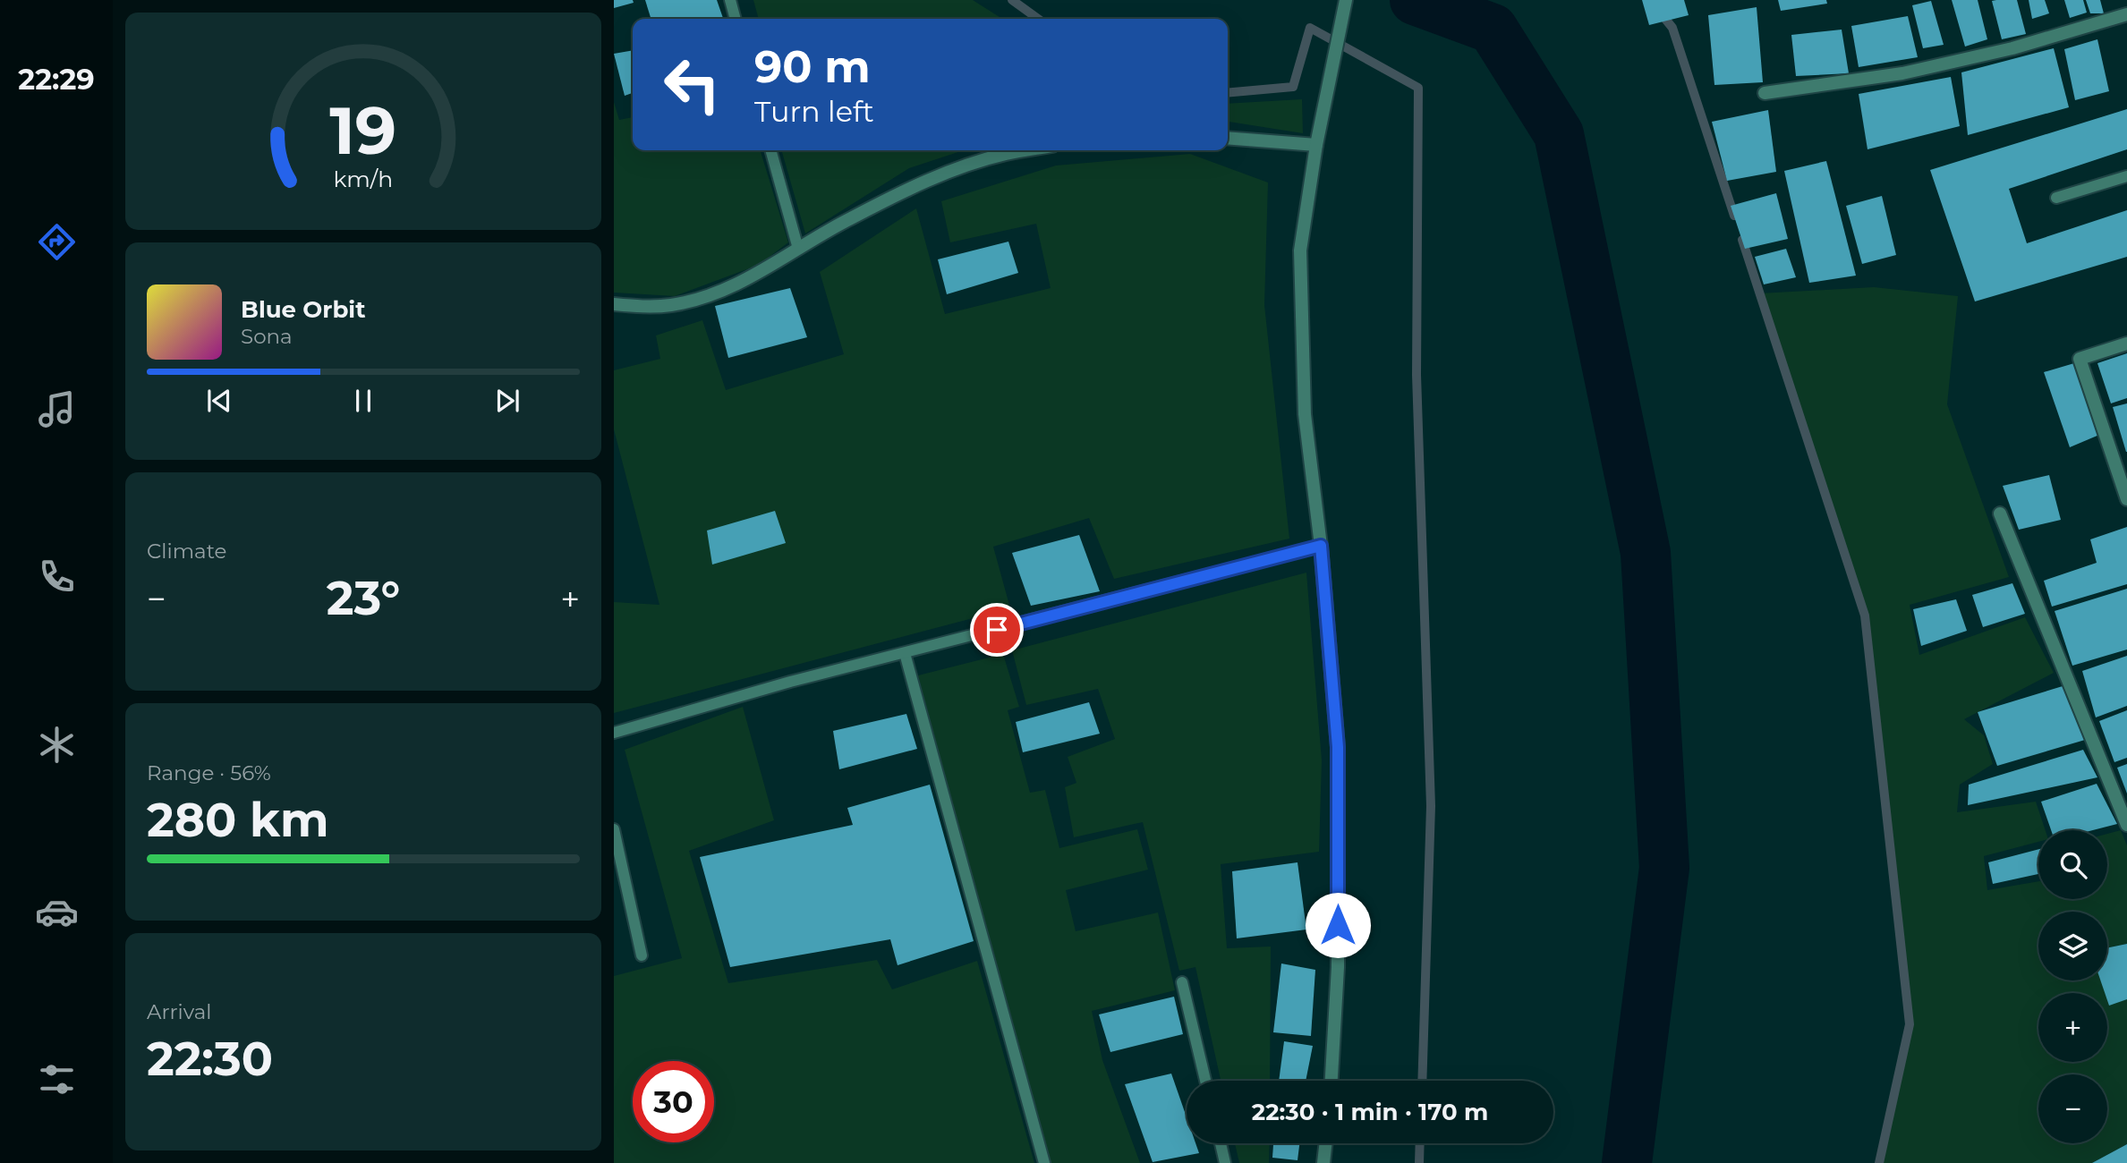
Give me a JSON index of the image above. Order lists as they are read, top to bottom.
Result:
{
  "page": {
    "tabs": "22:29",
    "turn": ["90 m", "Turn left"],
    "song": ["Blue Orbit", "Sona"],
    "tile": [
      "Climate",
      ["Range · 56%", "280 km"],
      ["Arrival", "22:30"]
    ],
    "heat": ["−", "23°", "+"],
    "map_buttons": ["+", "−"],
    "limit": "30",
    "trip": "22:30 · 1 min · 170 m",
    "gauge": ["19", "km/h"]
  }
}
